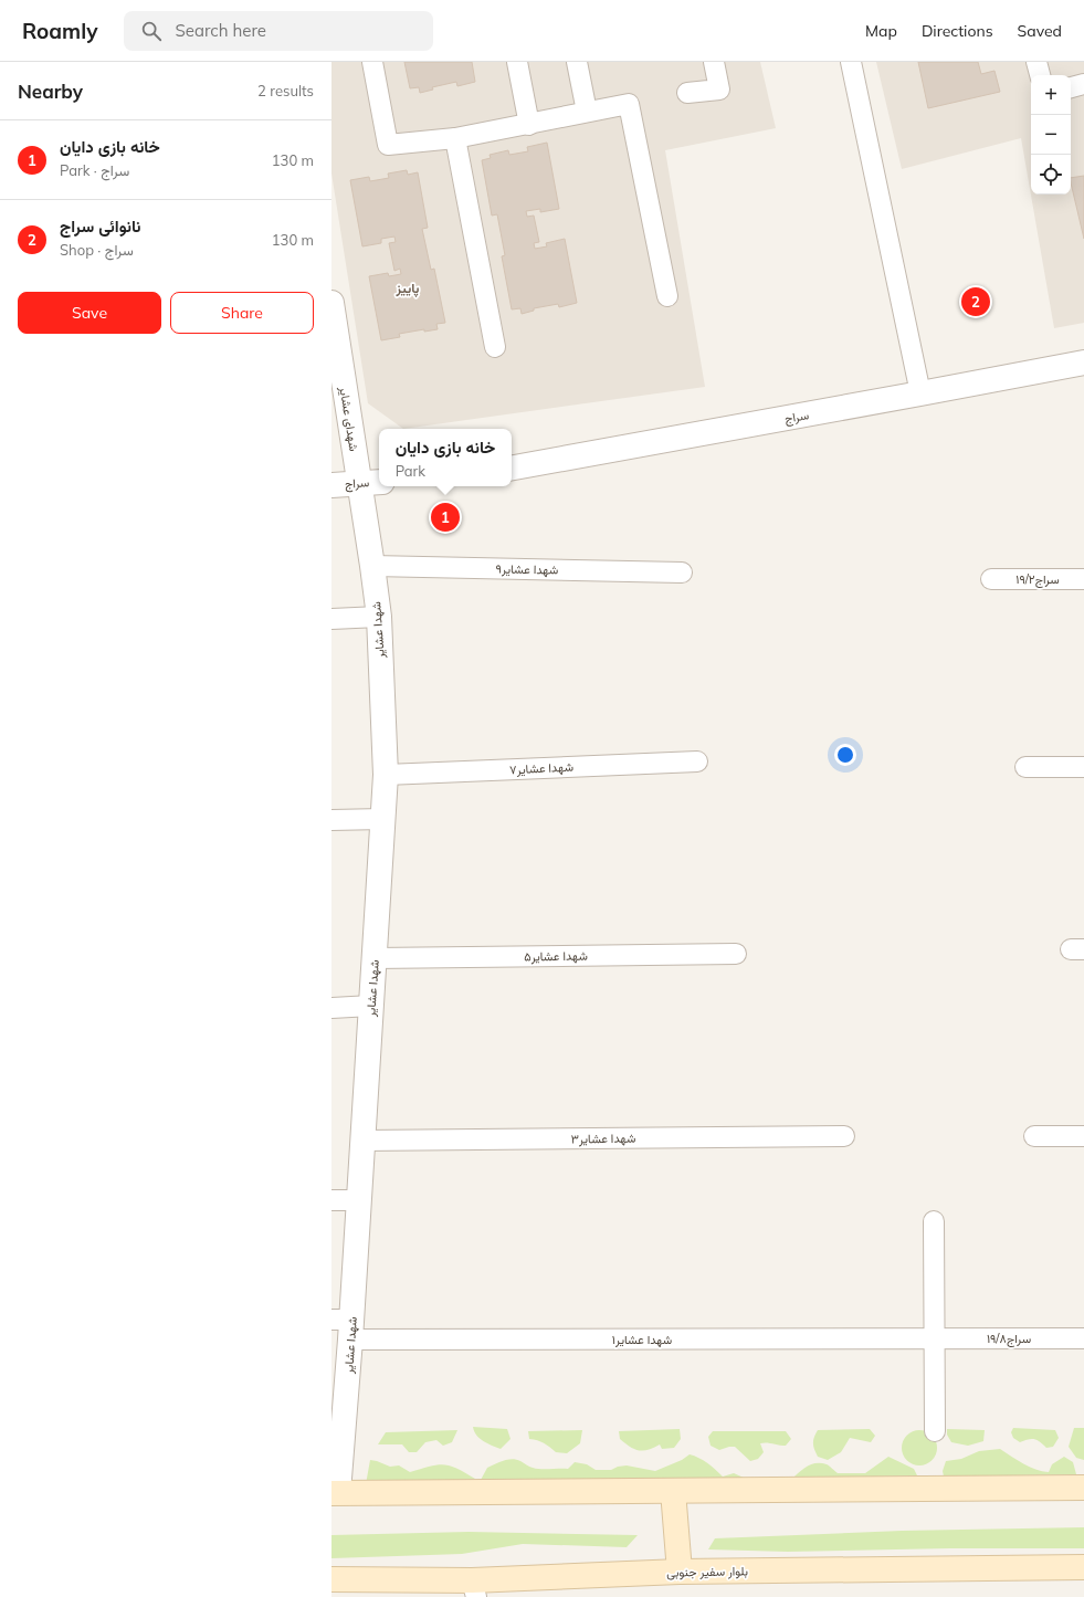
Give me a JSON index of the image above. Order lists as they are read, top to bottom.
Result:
{
  "streets": {
    "main road": ["بلوار سفیر جنوبی"],
    "street": [
      "سراج",
      "شهدای عشایر",
      "شهدا عشایر۹",
      "سراج۱۹/۲",
      "شهدا عشایر",
      "شهدا عشایر۷",
      "شهدا عشایر۵",
      "شهدا عشایر۳",
      "سراج۱۹/۸",
      "شهدا عشایر۱"
    ]
  },
  "crossings": [
    ["سراج", "شهدای عشایر"],
    ["سراج", "شهدا عشایر"],
    ["شهدای عشایر", "شهدا عشایر"],
    ["شهدا عشایر۹", "شهدا عشایر"],
    ["شهدا عشایر", "شهدا عشایر۷"],
    ["شهدا عشایر", "شهدا عشایر۵"],
    ["شهدا عشایر", "شهدا عشایر۳"],
    ["شهدا عشایر", "شهدا عشایر۱"],
    ["سراج۱۹/۸", "شهدا عشایر۱"]
  ],
  "districts": ["پاییز"],
  "page": {
    "header": "Roamly",
    "search": "Search here",
    "nav": ["Map", "Directions", "Saved"],
    "heading": ["Nearby", "2 results"],
    "map_buttons": ["+", "−"],
    "list": [
      {
        "mark": "1",
        "name": "خانه بازی دایان",
        "note": "Park · سراج",
        "value": "130 m"
      },
      {
        "mark": "2",
        "name": "نانوائی سراج",
        "note": "Shop · سراج",
        "value": "130 m"
      }
    ],
    "buttons": ["Save", "Share"],
    "pins": ["2", "1"],
    "popup": ["خانه بازی دایان", "Park"]
  }
}
